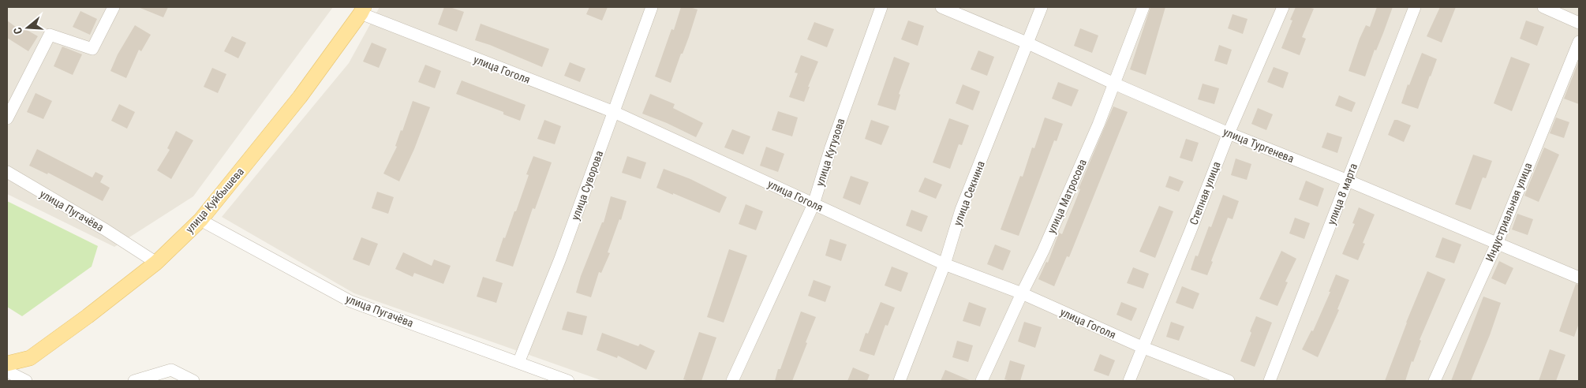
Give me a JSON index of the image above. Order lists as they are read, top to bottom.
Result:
{
  "streets": {
    "main road": ["улица Куйбышева"],
    "street": [
      "улица Гоголя",
      "улица Тургенева",
      "улица Кутузова",
      "улица Суворова",
      "улица Секнина",
      "Степная улица",
      "улица 8 марта",
      "улица Матросова",
      "улица Пугачёва",
      "Индустриальная улица"
    ]
  },
  "crossings": [
    ["улица Гоголя", "улица Кутузова"],
    ["улица Гоголя", "улица Суворова"],
    ["улица Гоголя", "улица Секнина"],
    ["улица Гоголя", "Степная улица"],
    ["улица Гоголя", "улица Матросова"],
    ["улица Гоголя", "улица Куйбышева"],
    ["улица Тургенева", "улица Секнина"],
    ["улица Тургенева", "Степная улица"],
    ["улица Тургенева", "улица 8 марта"],
    ["улица Тургенева", "улица Матросова"],
    ["улица Тургенева", "Индустриальная улица"],
    ["улица Суворова", "улица Пугачёва"],
    ["улица Куйбышева", "улица Пугачёва"]
  ],
  "north": "left"
}
